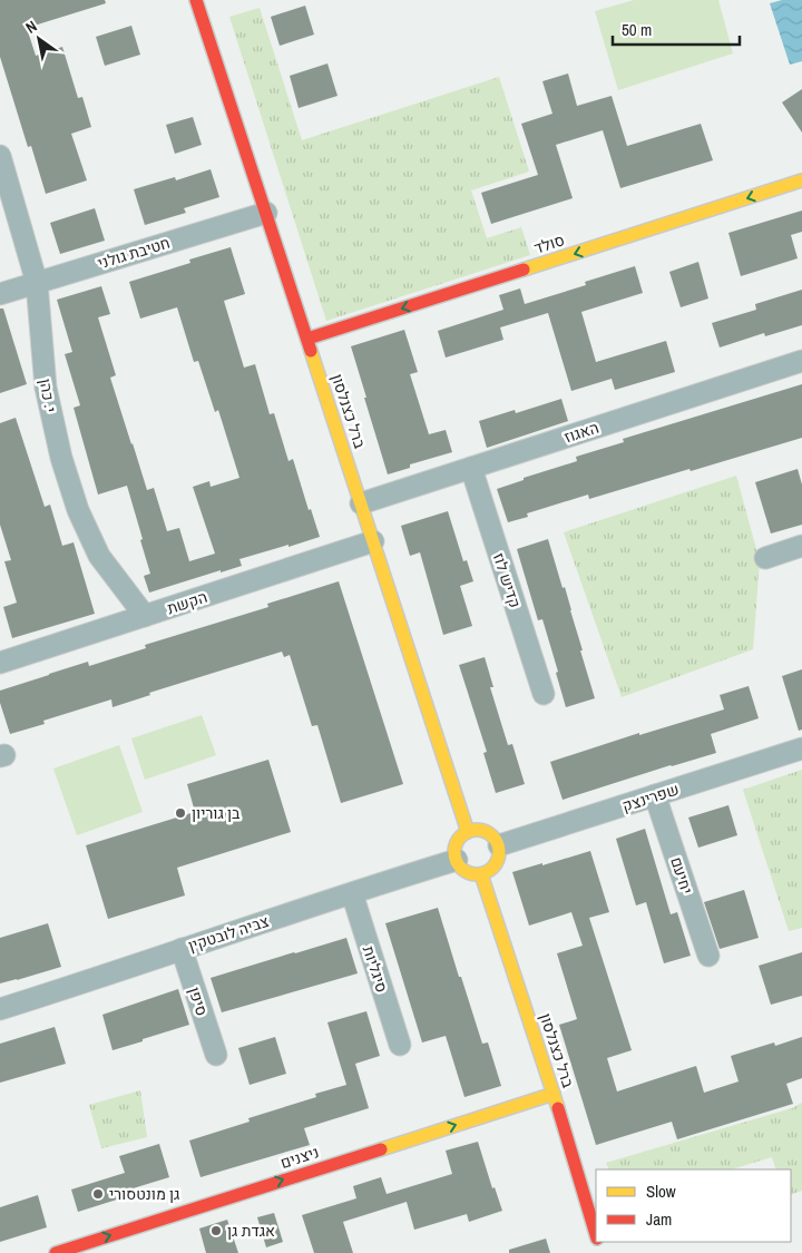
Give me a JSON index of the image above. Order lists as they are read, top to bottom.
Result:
{
  "streets": {
    "street": [
      "סולד",
      "חטיבת גולני",
      "י. כהן",
      "ברל כצנלסון",
      "האגוז",
      "קדיש לוז",
      "הקשת",
      "שפרינצק",
      "יחיעם",
      "צביה לובטקין",
      "סיגליות",
      "סיפן",
      "ניצנים"
    ]
  },
  "crossings": [
    ["סולד", "ברל כצנלסון"],
    ["חטיבת גולני", "י. כהן"],
    ["חטיבת גולני", "ברל כצנלסון"],
    ["י. כהן", "הקשת"],
    ["ברל כצנלסון", "האגוז"],
    ["ברל כצנלסון", "הקשת"],
    ["ברל כצנלסון", "שפרינצק"],
    ["ברל כצנלסון", "צביה לובטקין"],
    ["ברל כצנלסון", "ניצנים"],
    ["האגוז", "קדיש לוז"],
    ["שפרינצק", "יחיעם"],
    ["שפרינצק", "צביה לובטקין"],
    ["צביה לובטקין", "סיגליות"],
    ["צביה לובטקין", "סיפן"]
  ],
  "one_way": ["סולד", "ניצנים"],
  "places": ["בן גוריון", "גן מונטסורי", "אגדת גן"],
  "legend": ["Slow", "Jam"],
  "scale_bar": "50 m",
  "north": "top left"
}
